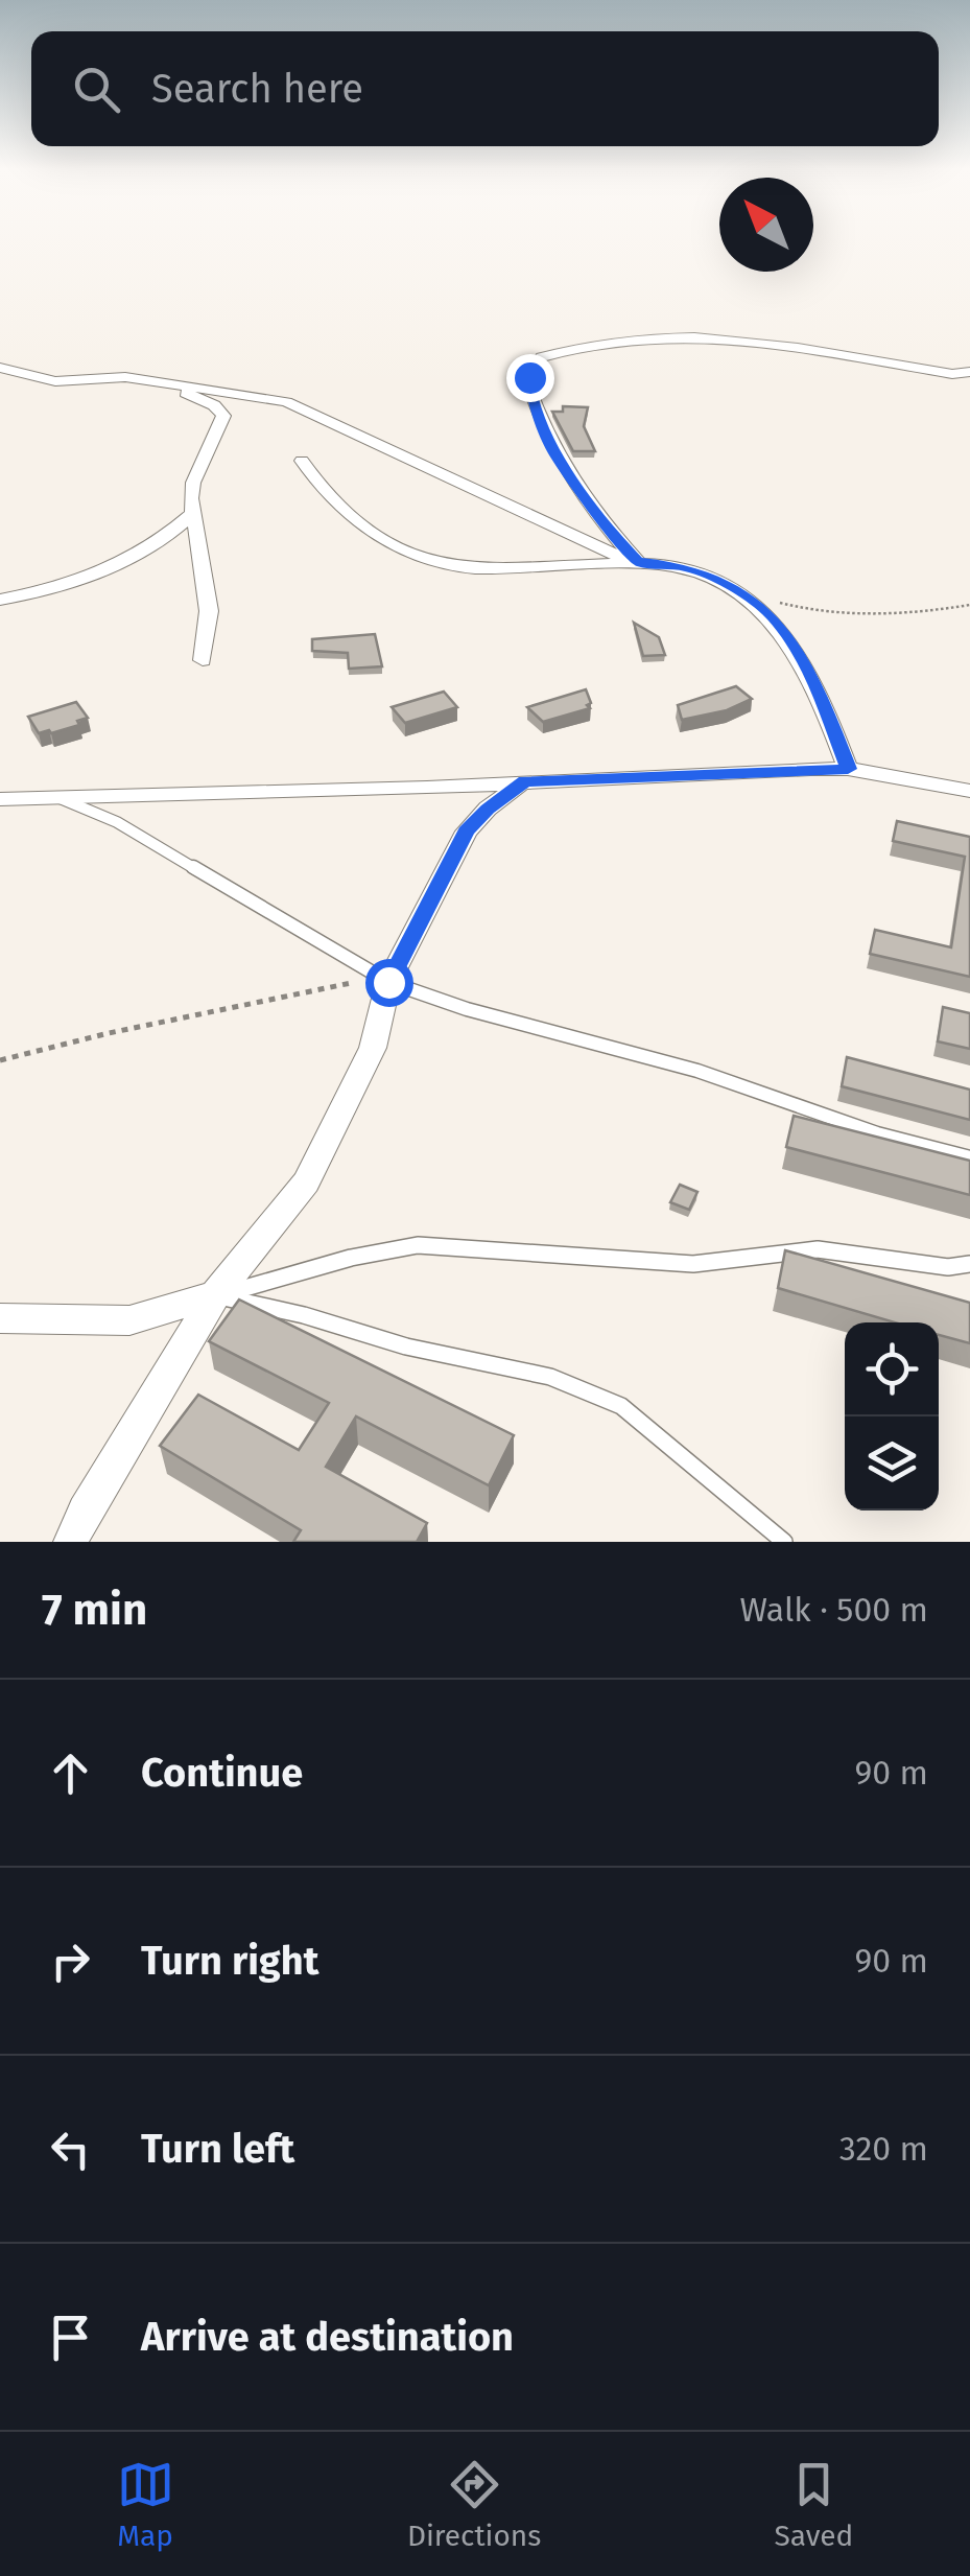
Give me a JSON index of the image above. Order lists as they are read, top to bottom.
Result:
{
  "north": "top left",
  "page": {
    "search": "Search here",
    "heading": ["7 min", "Walk · 500 m"],
    "list": [
      ["Continue", "90 m"],
      ["Turn right", "90 m"],
      ["Turn left", "320 m"],
      "Arrive at destination"
    ],
    "nav": ["Map", "Directions", "Saved"]
  }
}
